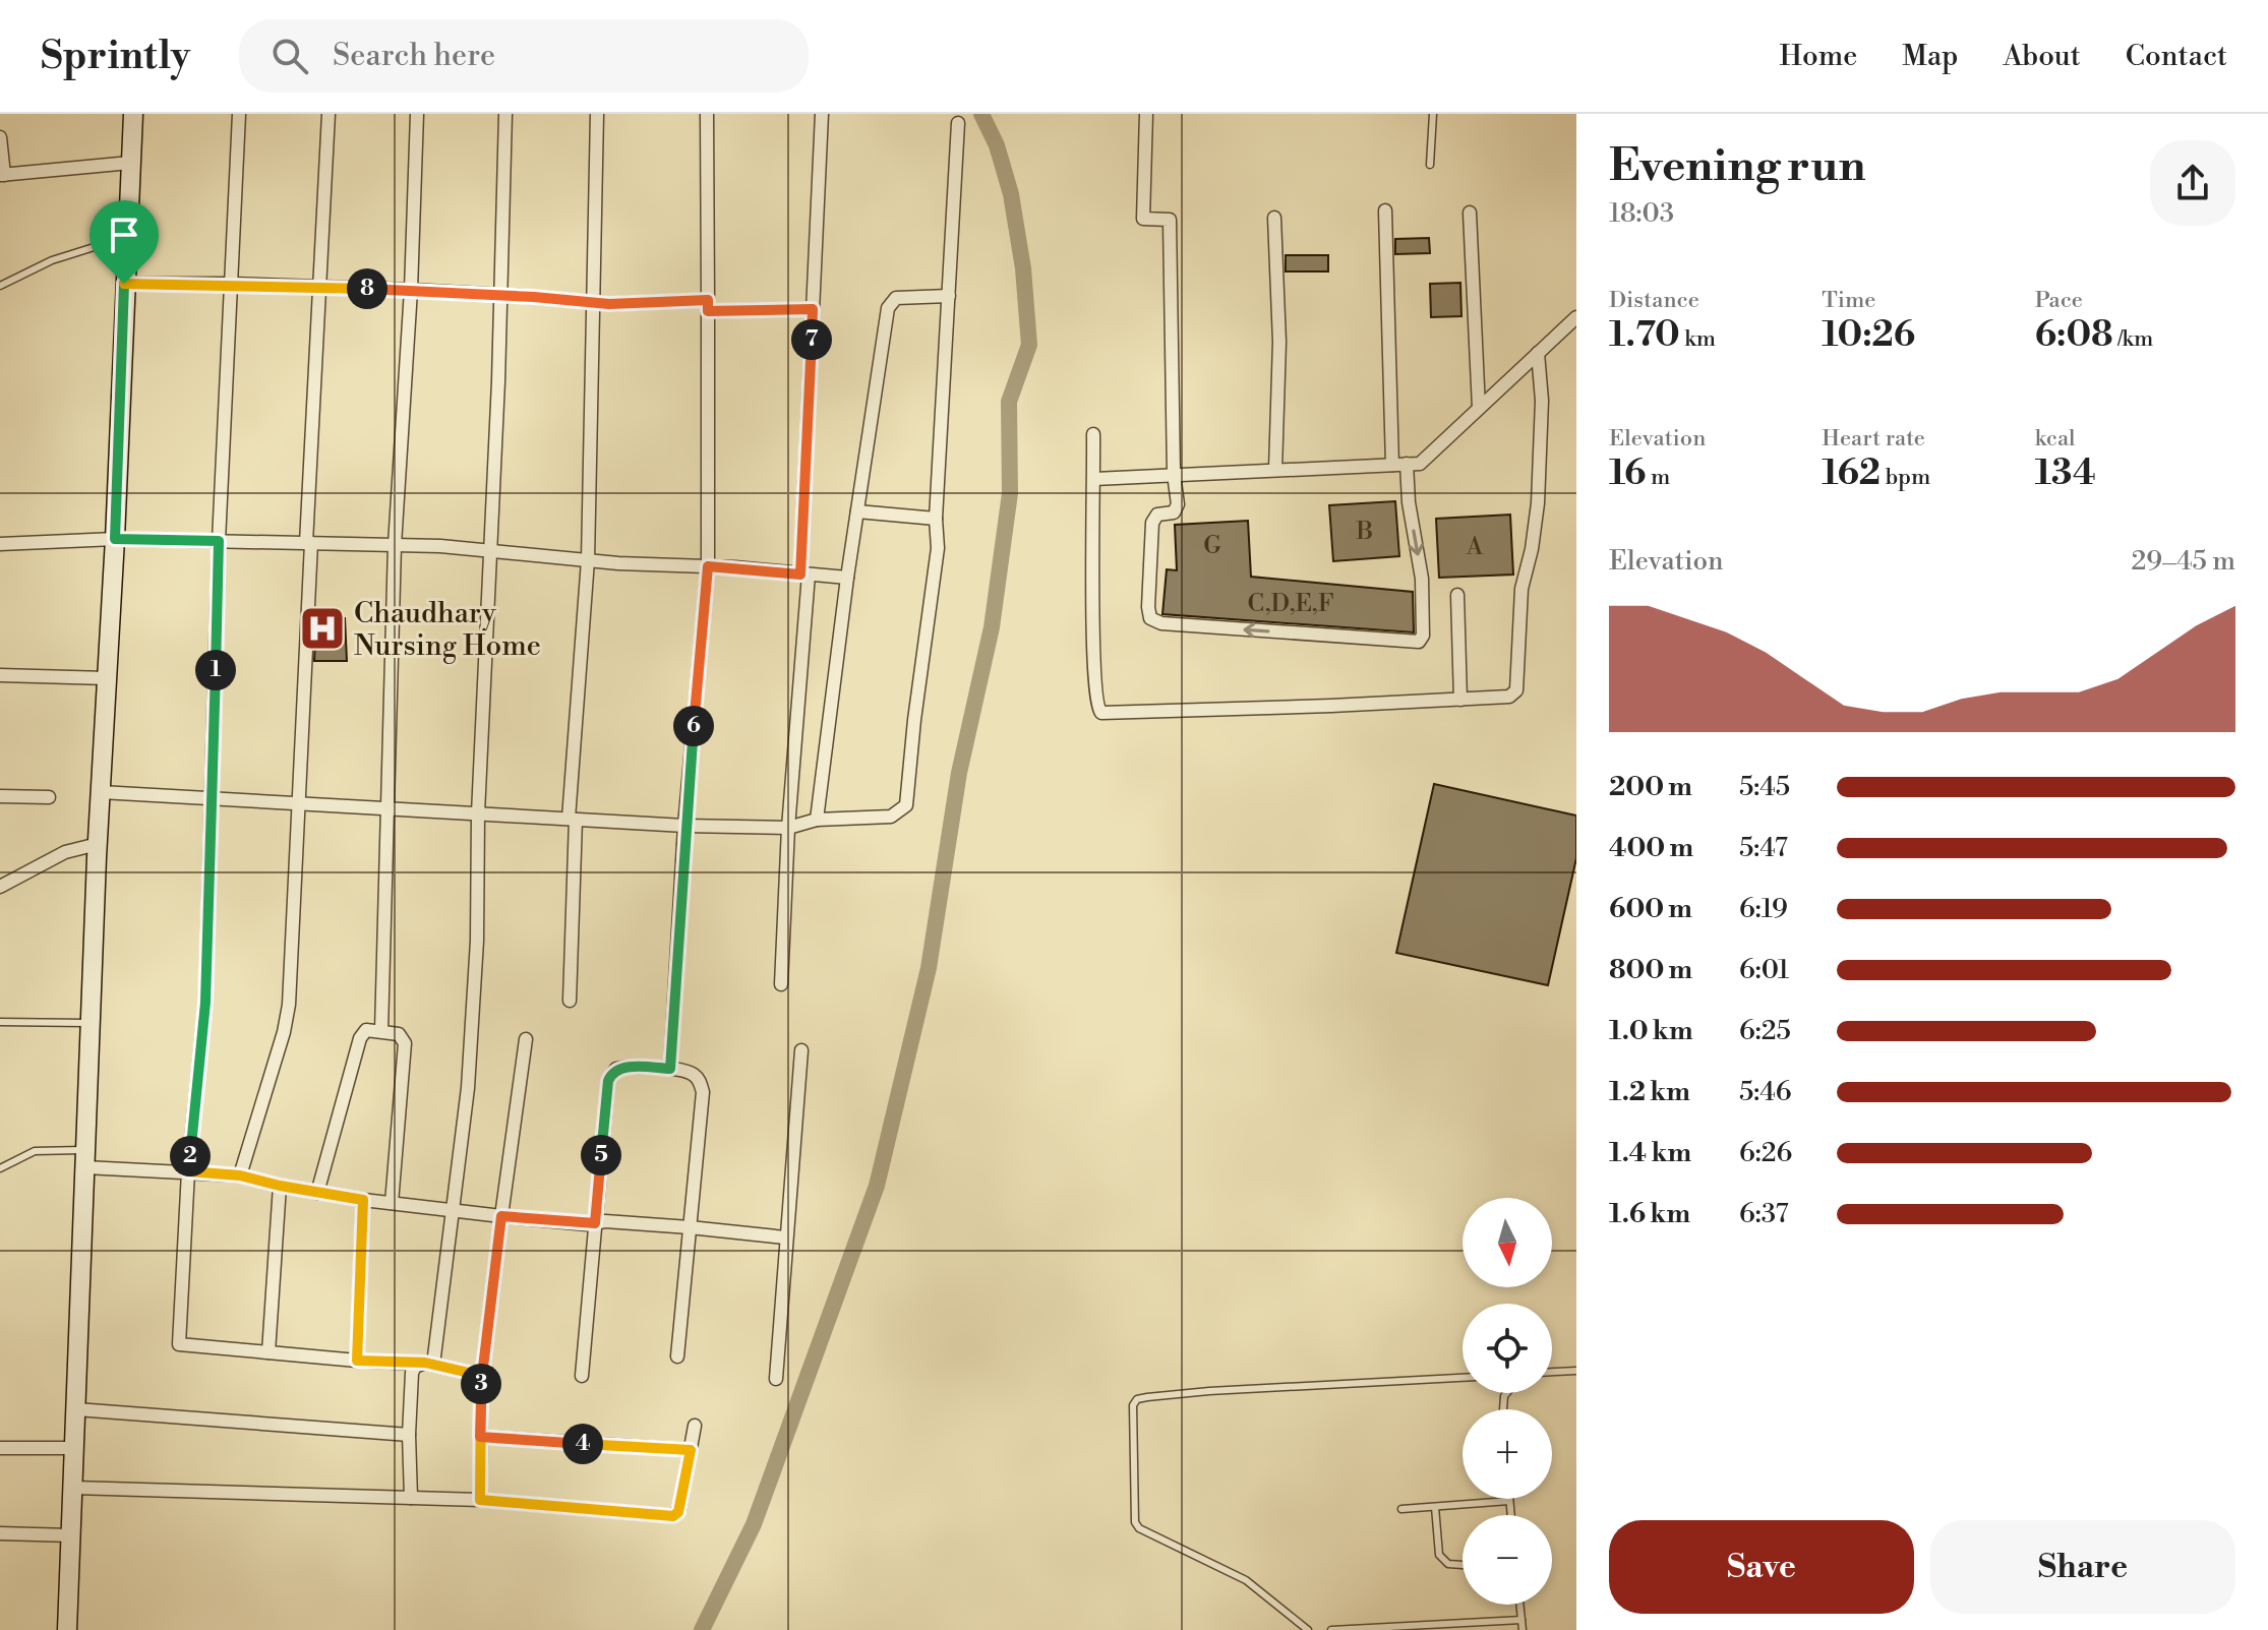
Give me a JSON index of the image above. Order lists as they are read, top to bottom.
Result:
{
  "places": {
    "hospital": ["Chaudhary Nursing Home"]
  },
  "house_numbers": [
    "B",
    "G",
    "A",
    "C,D,E,F"
  ],
  "north": "bottom",
  "page": {
    "header": "Sprintly",
    "search": "Search here",
    "nav": [
      "Home",
      "Map",
      "About",
      "Contact"
    ],
    "heading": ["Evening run", "18:03"],
    "stats": [
      ["Distance", "1.70 km"],
      ["Time", "10:26"],
      ["Pace", "6:08 /km"],
      ["Elevation", "16 m"],
      ["Heart rate", "162 bpm"],
      ["kcal", "134"]
    ],
    "pins": [
      "8",
      "7",
      "1",
      "6",
      "5",
      "2",
      "3",
      "4"
    ],
    "chart": ["Elevation", "29–45 m"],
    "list": [
      {
        "name": "200 m",
        "note": "5:45"
      },
      {
        "name": "400 m",
        "note": "5:47"
      },
      {
        "name": "600 m",
        "note": "6:19"
      },
      {
        "name": "800 m",
        "note": "6:01"
      },
      {
        "name": "1.0 km",
        "note": "6:25"
      },
      {
        "name": "1.2 km",
        "note": "5:46"
      },
      {
        "name": "1.4 km",
        "note": "6:26"
      },
      {
        "name": "1.6 km",
        "note": "6:37"
      }
    ],
    "map_buttons": ["+", "−"],
    "buttons": ["Save", "Share"]
  }
}
